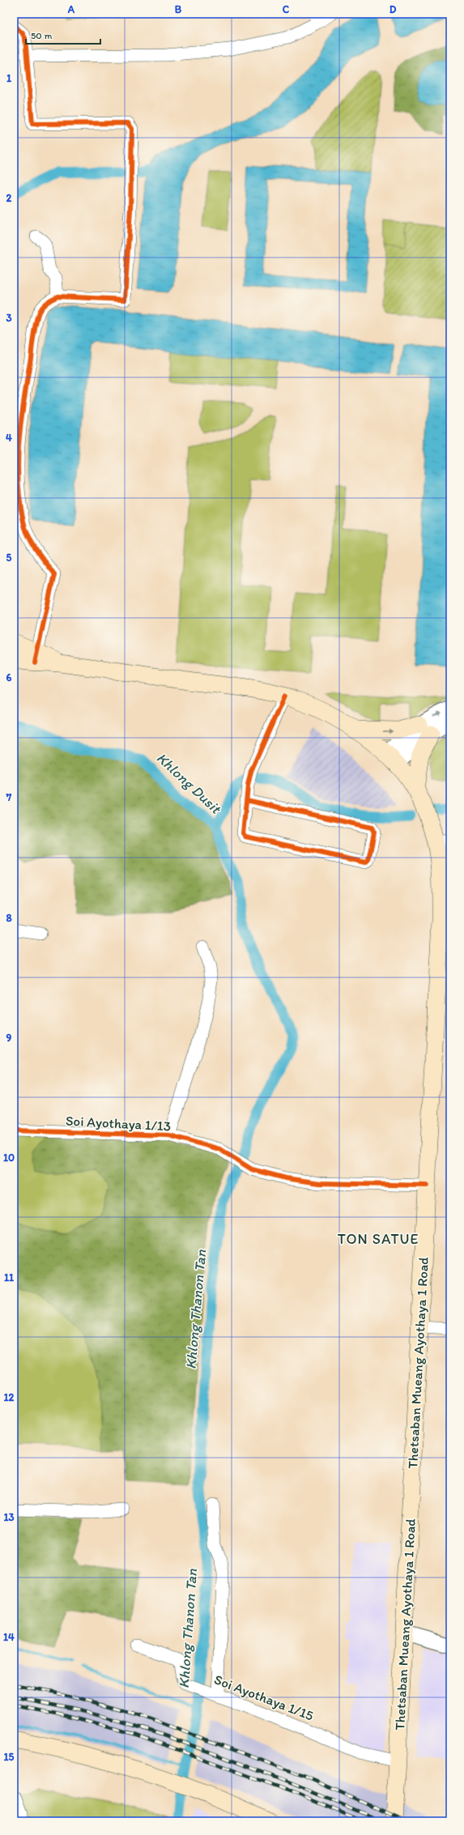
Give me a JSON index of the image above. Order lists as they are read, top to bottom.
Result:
{
  "streets": {
    "main road": ["Thetsaban Mueang Ayothaya 1 Road"],
    "street": ["Soi Ayothaya 1/13", "Soi Ayothaya 1/15"]
  },
  "crossings": [
    ["Soi Ayothaya 1/13", "Thetsaban Mueang Ayothaya 1 Road"],
    ["Thetsaban Mueang Ayothaya 1 Road", "Soi Ayothaya 1/15"]
  ],
  "districts": ["TON SATUE"],
  "water": ["Khlong Dusit", "Khlong Thanon Tan"],
  "scale_bar": "50 m",
  "grid": {
    "columns": [
      "A",
      "B",
      "C",
      "D"
    ],
    "rows": [
      "1",
      "2",
      "3",
      "4",
      "5",
      "6",
      "7",
      "8",
      "9",
      "10",
      "11",
      "12",
      "13",
      "14",
      "15"
    ]
  }
}
